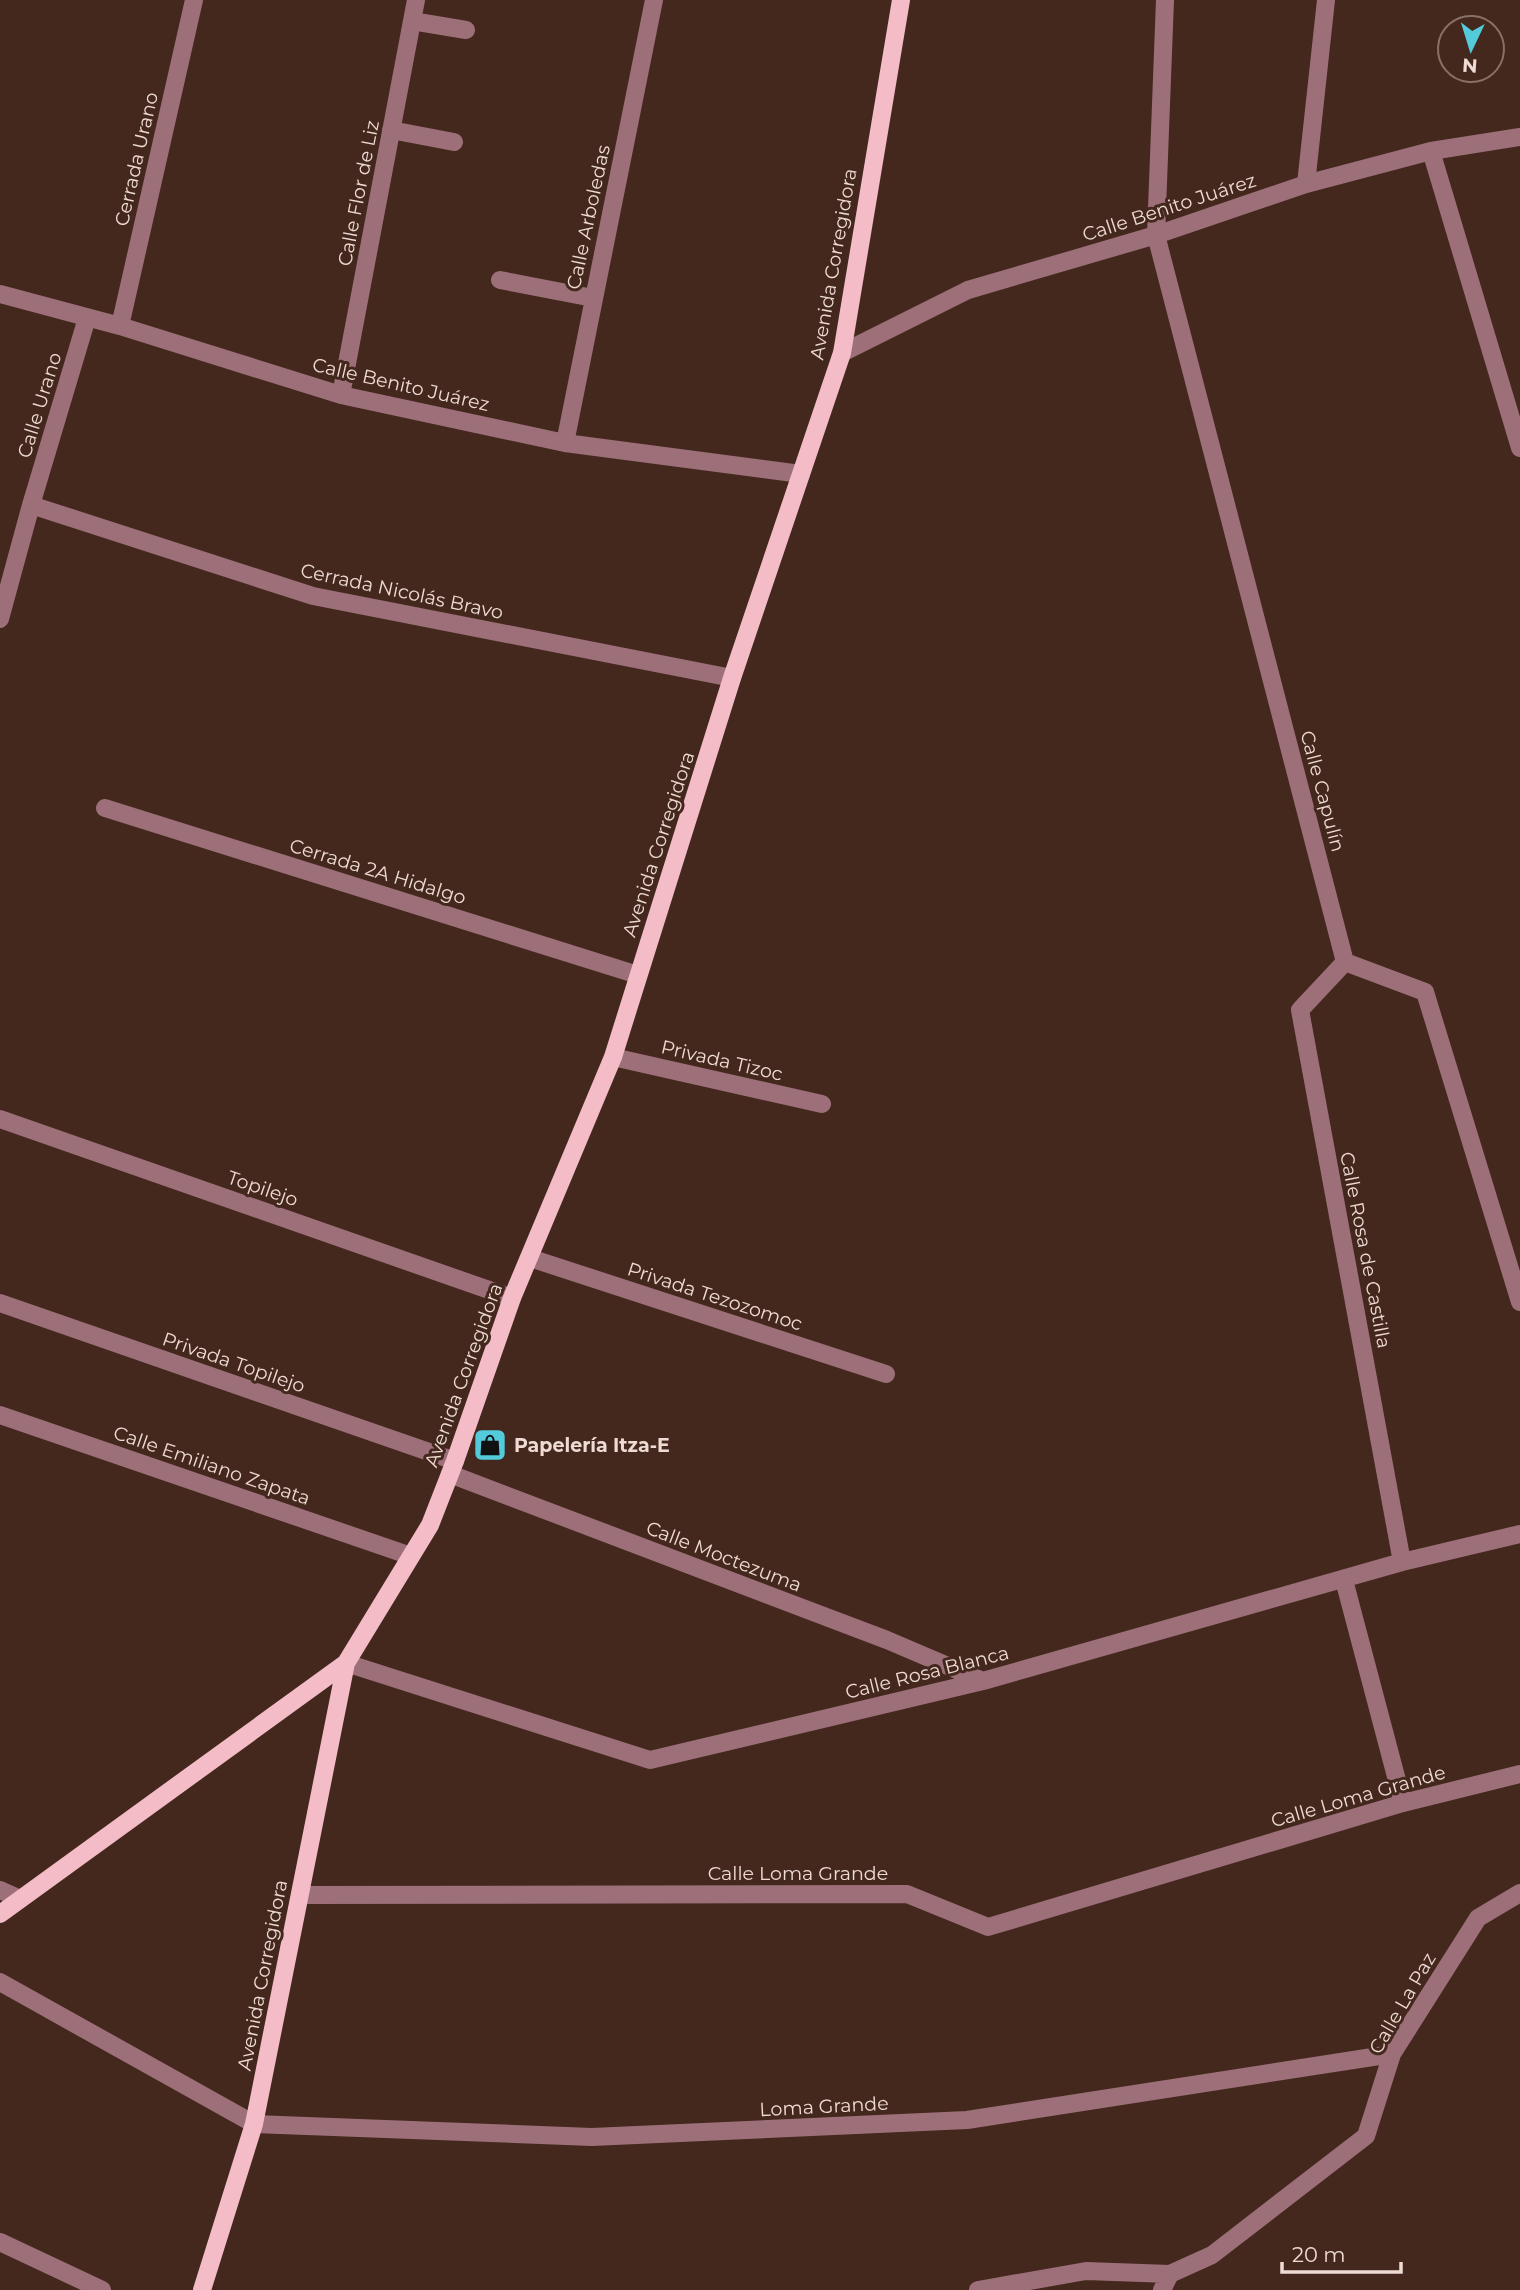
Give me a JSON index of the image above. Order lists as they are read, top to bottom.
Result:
{
  "streets": {
    "main road": ["Avenida Corregidora"],
    "street": [
      "Cerrada Urano",
      "Calle Flor de Liz",
      "Calle Benito Juárez",
      "Calle Arboledas",
      "Calle Urano",
      "Cerrada Nicolás Bravo",
      "Calle Capulín",
      "Cerrada 2A Hidalgo",
      "Privada Tizoc",
      "Topilejo",
      "Calle Rosa de Castilla",
      "Privada Tezozomoc",
      "Privada Topilejo",
      "Calle Emiliano Zapata",
      "Calle Moctezuma",
      "Calle Rosa Blanca",
      "Calle Loma Grande",
      "Calle La Paz",
      "Loma Grande"
    ]
  },
  "crossings": [
    ["Cerrada Urano", "Calle Benito Juárez"],
    ["Calle Flor de Liz", "Calle Benito Juárez"],
    ["Calle Benito Juárez", "Calle Arboledas"],
    ["Calle Benito Juárez", "Avenida Corregidora"],
    ["Calle Benito Juárez", "Calle Urano"],
    ["Calle Benito Juárez", "Calle Capulín"],
    ["Avenida Corregidora", "Cerrada Nicolás Bravo"],
    ["Avenida Corregidora", "Cerrada 2A Hidalgo"],
    ["Avenida Corregidora", "Privada Tizoc"],
    ["Avenida Corregidora", "Topilejo"],
    ["Avenida Corregidora", "Privada Tezozomoc"],
    ["Avenida Corregidora", "Privada Topilejo"],
    ["Avenida Corregidora", "Calle Emiliano Zapata"],
    ["Avenida Corregidora", "Calle Moctezuma"],
    ["Avenida Corregidora", "Calle Rosa Blanca"],
    ["Avenida Corregidora", "Calle Loma Grande"],
    ["Avenida Corregidora", "Loma Grande"],
    ["Calle Urano", "Cerrada Nicolás Bravo"],
    ["Calle Capulín", "Calle Rosa de Castilla"],
    ["Calle Rosa de Castilla", "Calle Rosa Blanca"],
    ["Privada Topilejo", "Calle Moctezuma"],
    ["Calle Moctezuma", "Calle Rosa Blanca"],
    ["Calle La Paz", "Loma Grande"]
  ],
  "places": {
    "shop": ["Papelería Itza-E"]
  },
  "scale_bar": "20 m",
  "north": "bottom"
}
